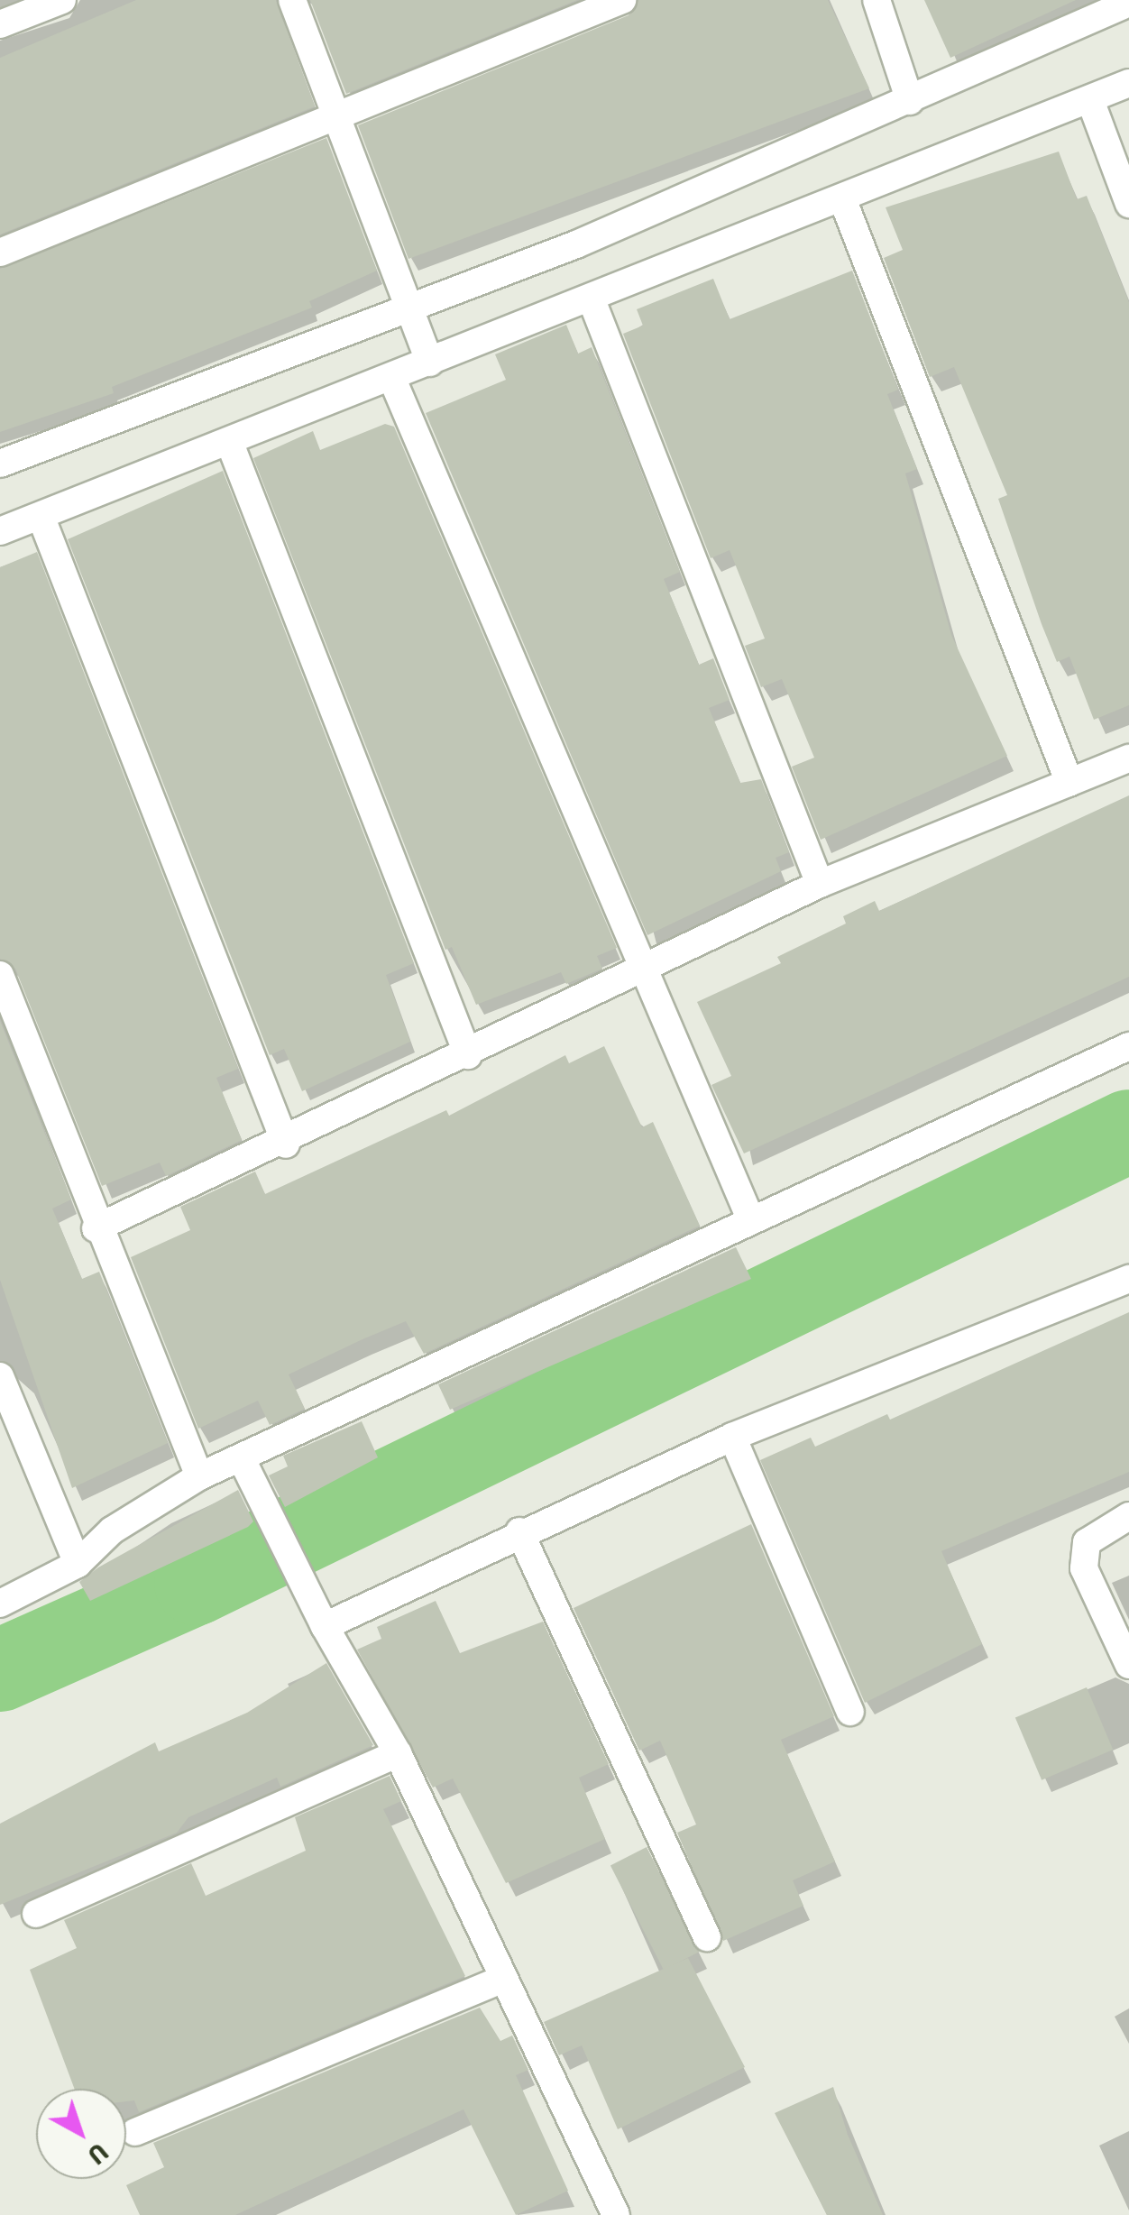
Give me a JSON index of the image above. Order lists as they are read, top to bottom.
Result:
{
  "north": "bottom right"
}
